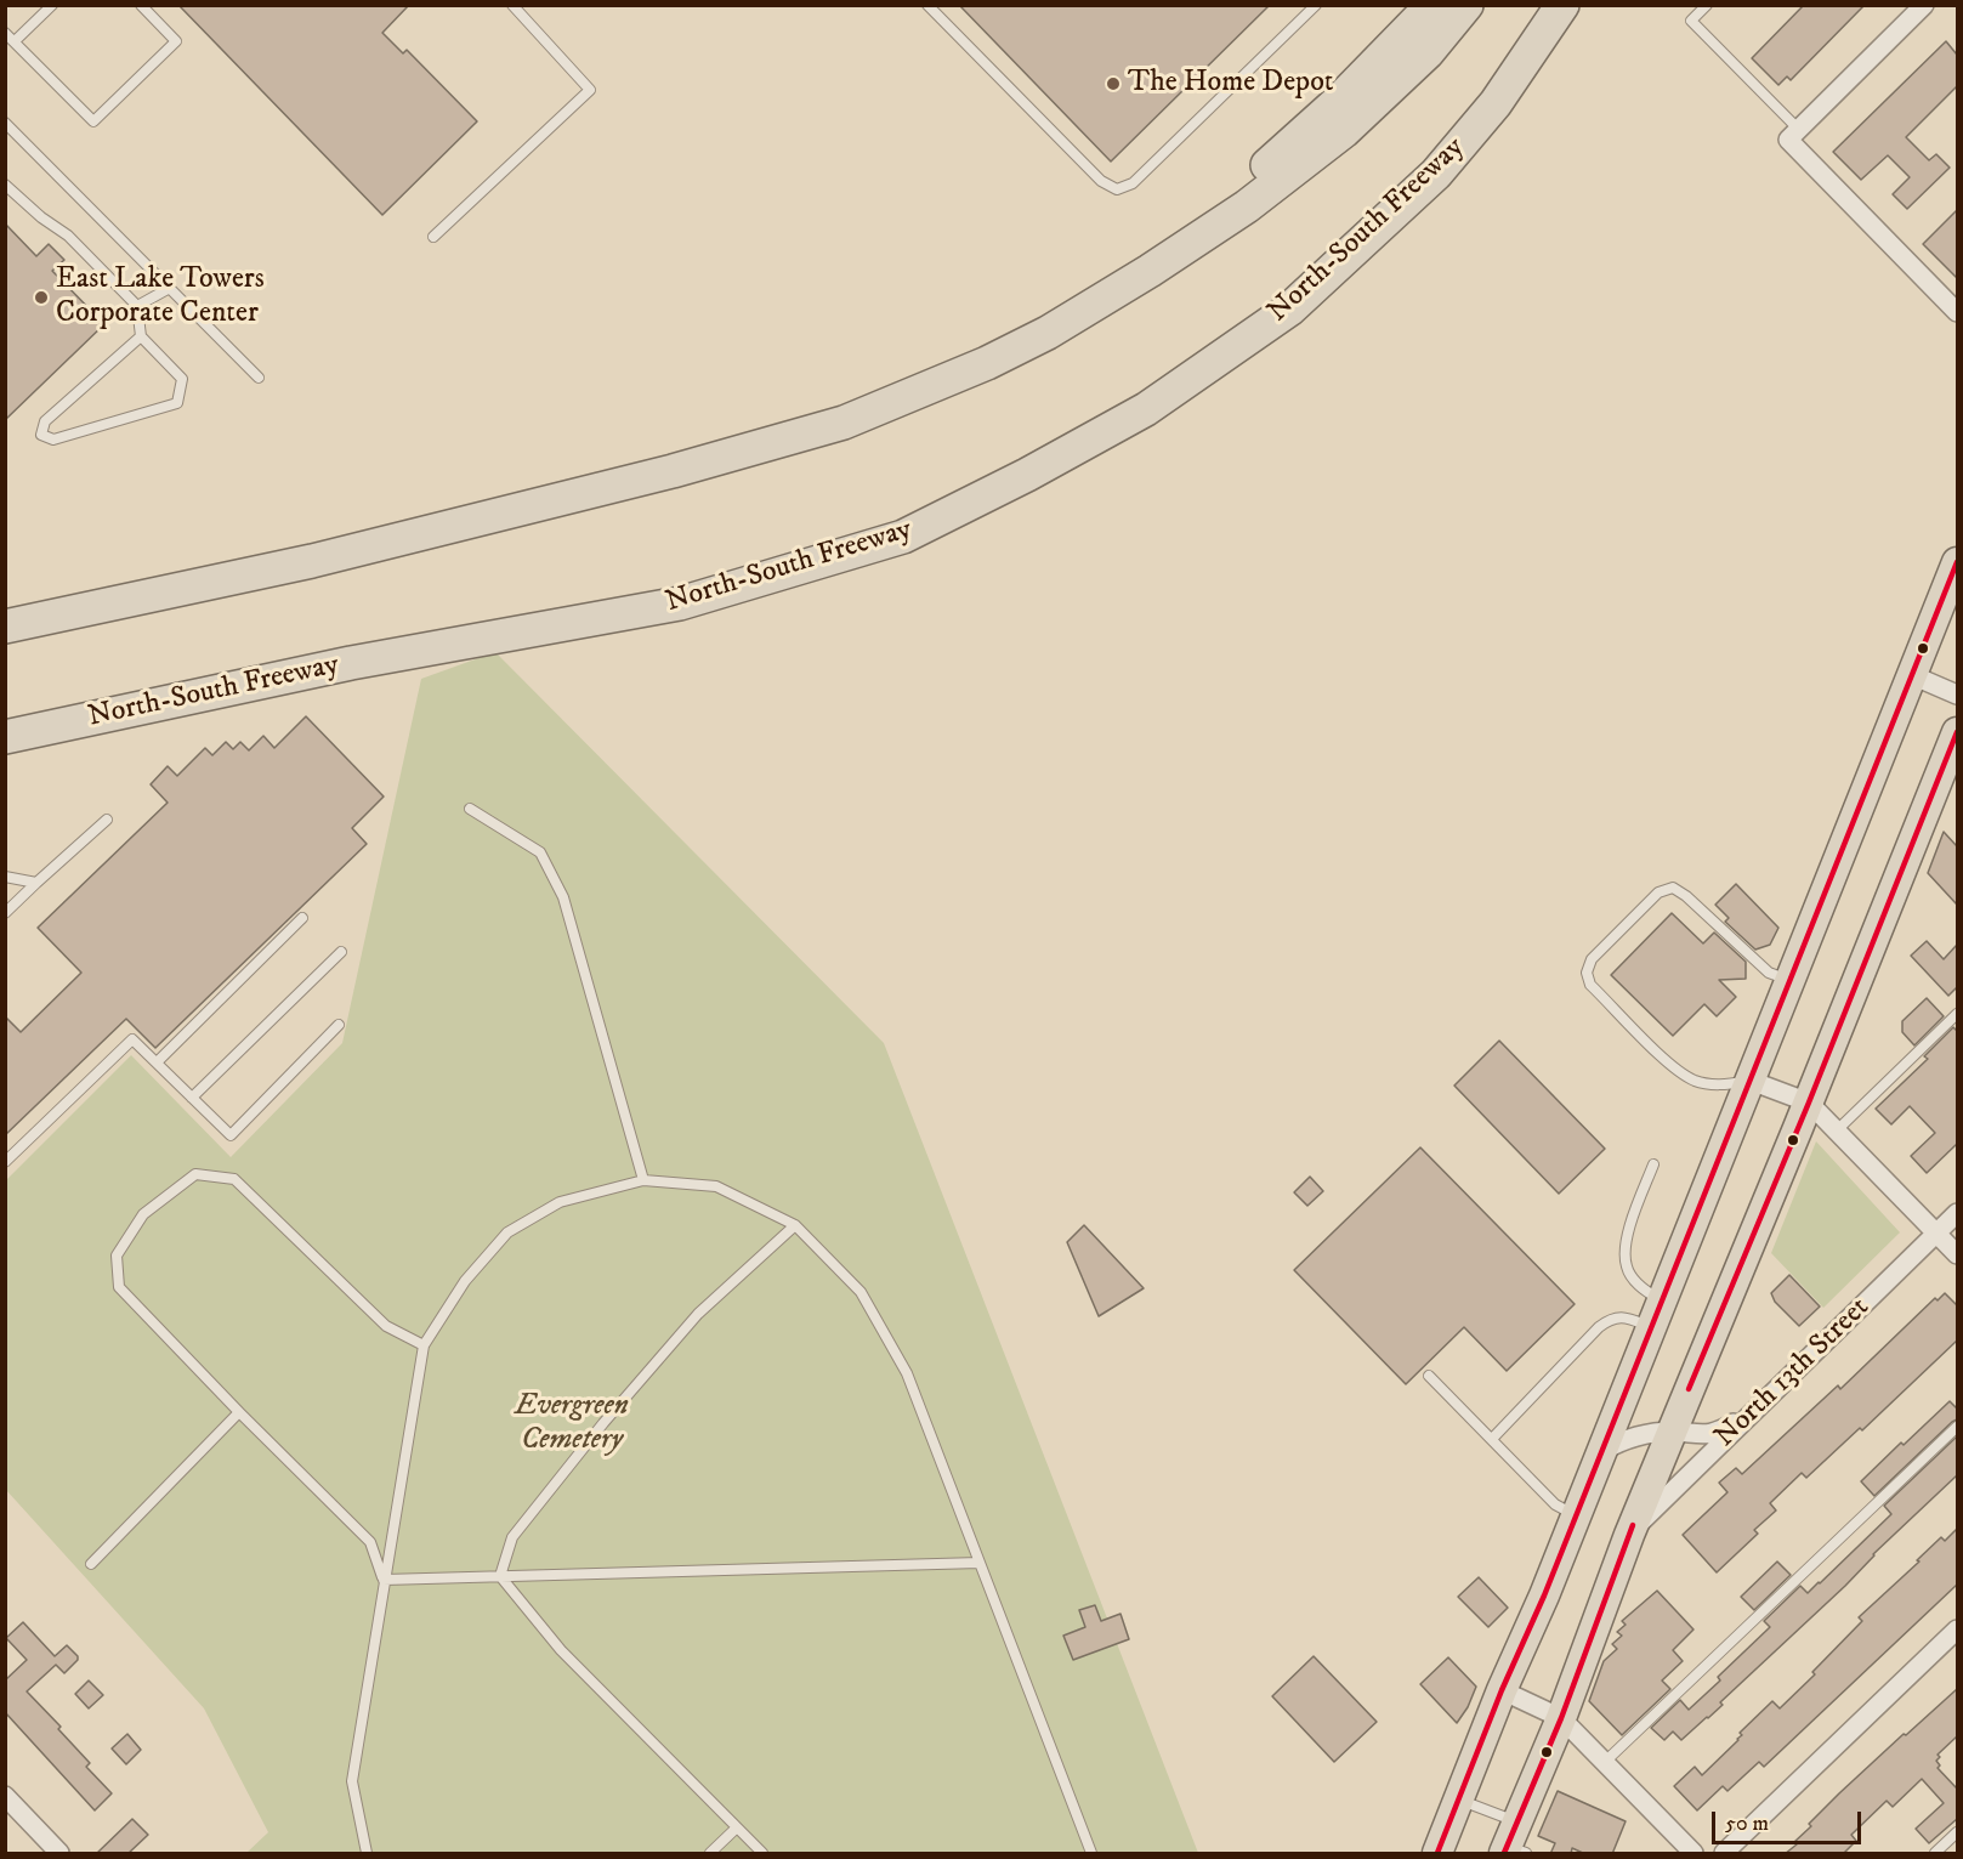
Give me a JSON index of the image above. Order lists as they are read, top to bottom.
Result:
{
  "streets": {
    "highway": ["North-South Freeway"],
    "street": ["North 13th Street"]
  },
  "parks": ["Evergreen Cemetery"],
  "places": ["The Home Depot", "East Lake Towers Corporate Center"],
  "scale_bar": "50 m"
}
